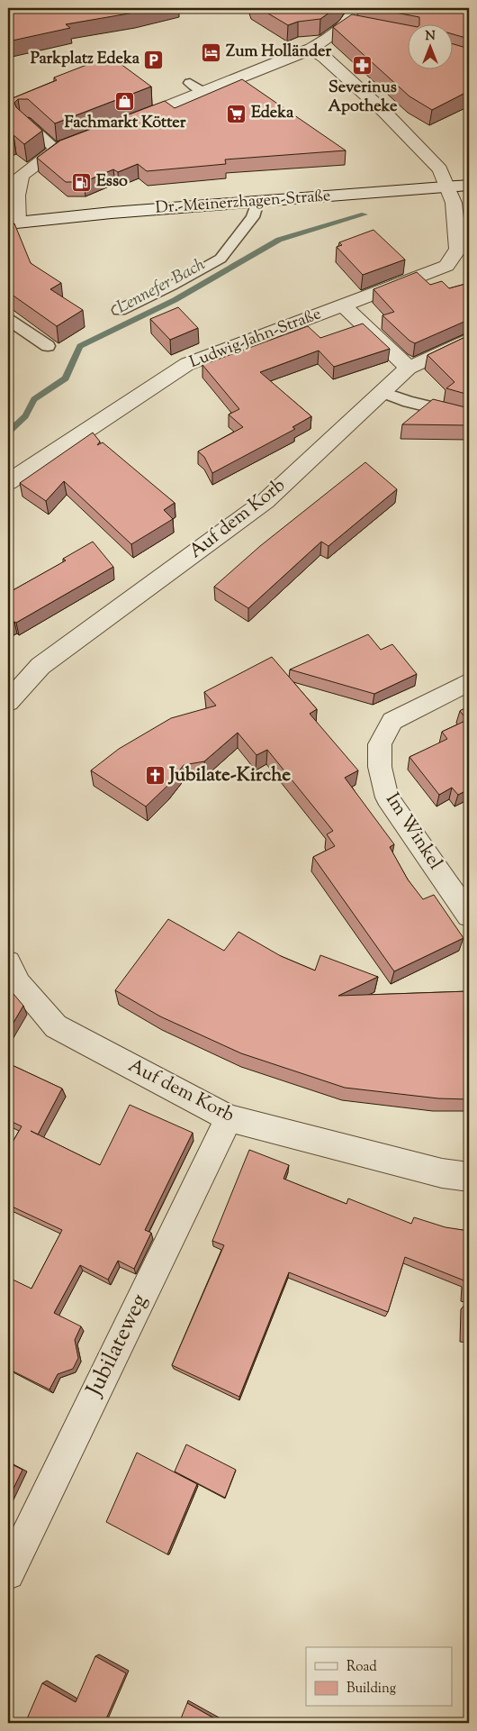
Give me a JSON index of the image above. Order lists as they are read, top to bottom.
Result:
{
  "streets": {
    "street": [
      "Dr.-Meinerzhagen-Straße",
      "Ludwig-Jahn-Straße",
      "Auf dem Korb",
      "Im Winkel",
      "Jubilateweg"
    ]
  },
  "crossings": [
    ["Dr.-Meinerzhagen-Straße", "Ludwig-Jahn-Straße"],
    ["Auf dem Korb", "Jubilateweg"]
  ],
  "water": ["Lennefer Bach"],
  "places": {
    "hotel": ["Zum Holländer"],
    "parking": ["Parkplatz Edeka"],
    "pharmacy": ["Severinus Apotheke"],
    "shop": ["Fachmarkt Kötter"],
    "supermarket": ["Edeka"],
    "fuel station": ["Esso"],
    "church": ["Jubilate-Kirche"]
  },
  "legend": ["Road", "Building"],
  "north": "top"
}
